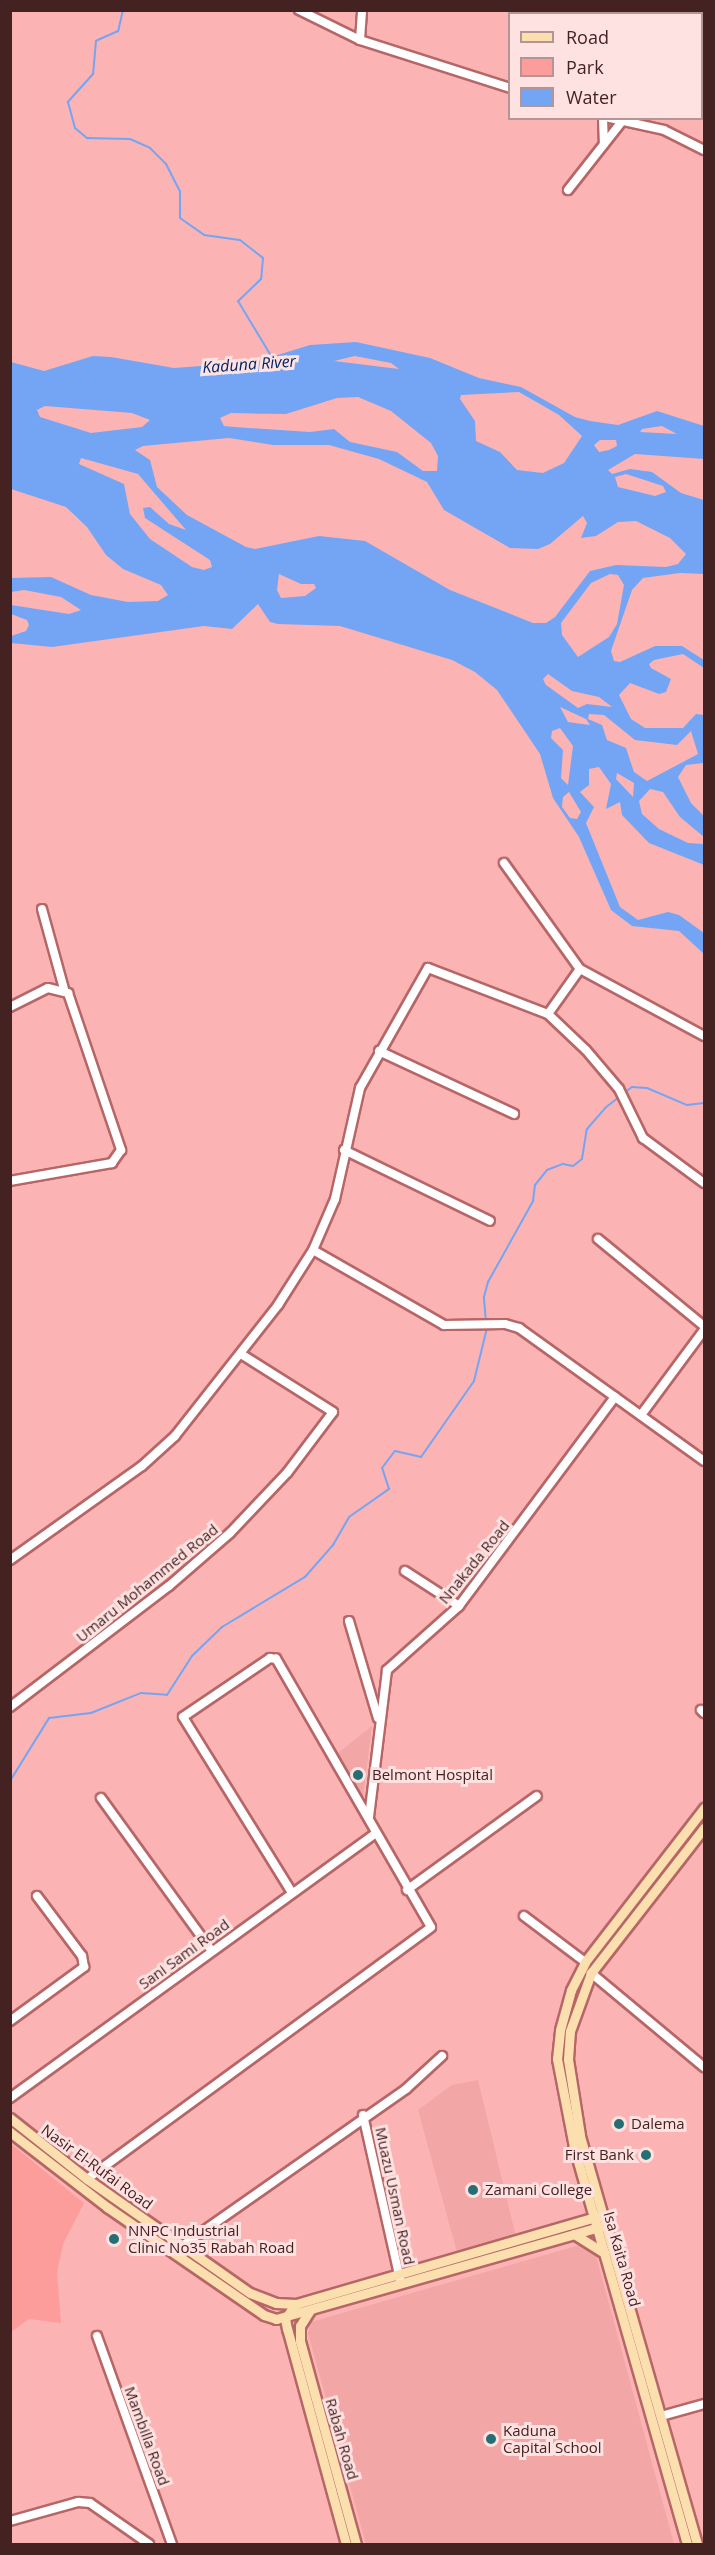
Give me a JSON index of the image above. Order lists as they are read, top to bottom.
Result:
{
  "streets": {
    "main road": ["Nasir El-Rufai Road", "Isa Kaita Road", "Rabah Road"],
    "street": [
      "Nnakada Road",
      "Umaru Mohammed Road",
      "Sani Sami Road",
      "Muazu Usman Road",
      "Mambilla Road"
    ]
  },
  "crossings": [
    ["Nasir El-Rufai Road", "Rabah Road"]
  ],
  "water": ["Kaduna River"],
  "places": [
    "Belmont Hospital",
    "Dalema",
    "First Bank",
    "Zamani College",
    "NNPC Industrial Clinic No35 Rabah Road",
    "Kaduna Capital School"
  ],
  "legend": ["Road", "Park", "Water"]
}
